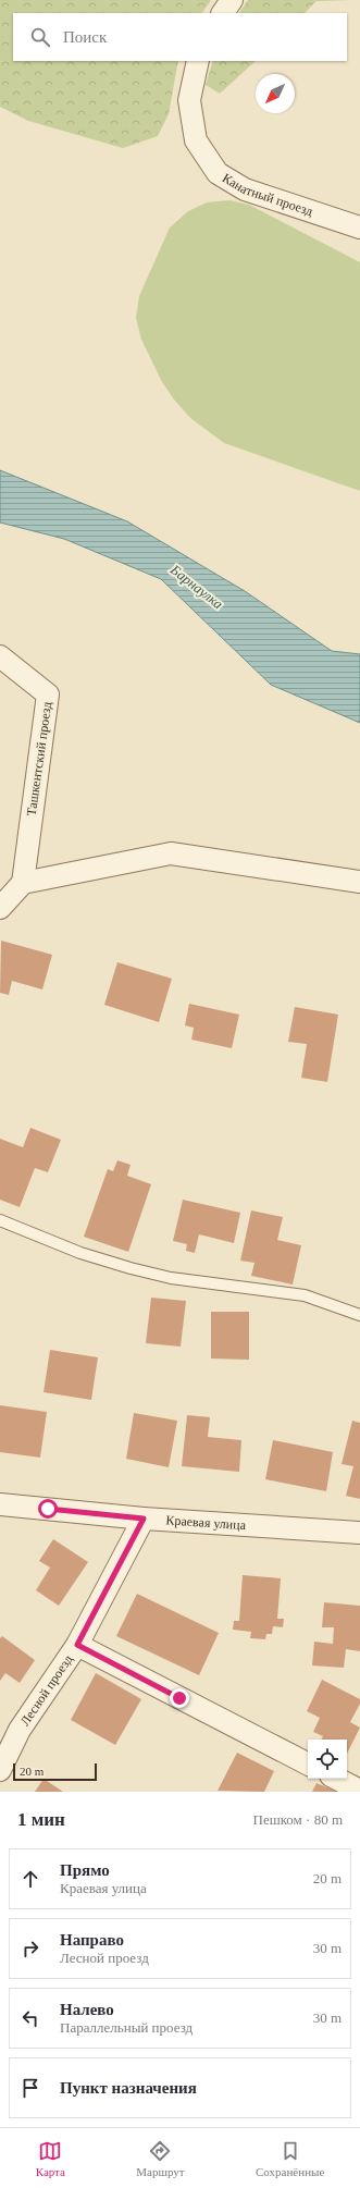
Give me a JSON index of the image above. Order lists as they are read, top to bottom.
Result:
{
  "streets": {
    "street": [
      "Канатный проезд",
      "Ташкентский проезд",
      "Краевая улица",
      "Лесной проезд"
    ]
  },
  "crossings": [
    ["Краевая улица", "Лесной проезд"]
  ],
  "water": ["Барнаулка"],
  "scale_bar": "20 m",
  "north": "bottom left",
  "page": {
    "search": "Поиск",
    "scale": "20 m",
    "heading": ["1 мин", "Пешком · 80 m"],
    "list": [
      ["Прямо", "Краевая улица", "20 m"],
      ["Направо", "Лесной проезд", "30 m"],
      ["Налево", "Параллельный проезд", "30 m"],
      "Пункт назначения"
    ],
    "nav": ["Карта", "Маршрут", "Сохранённые"]
  }
}
